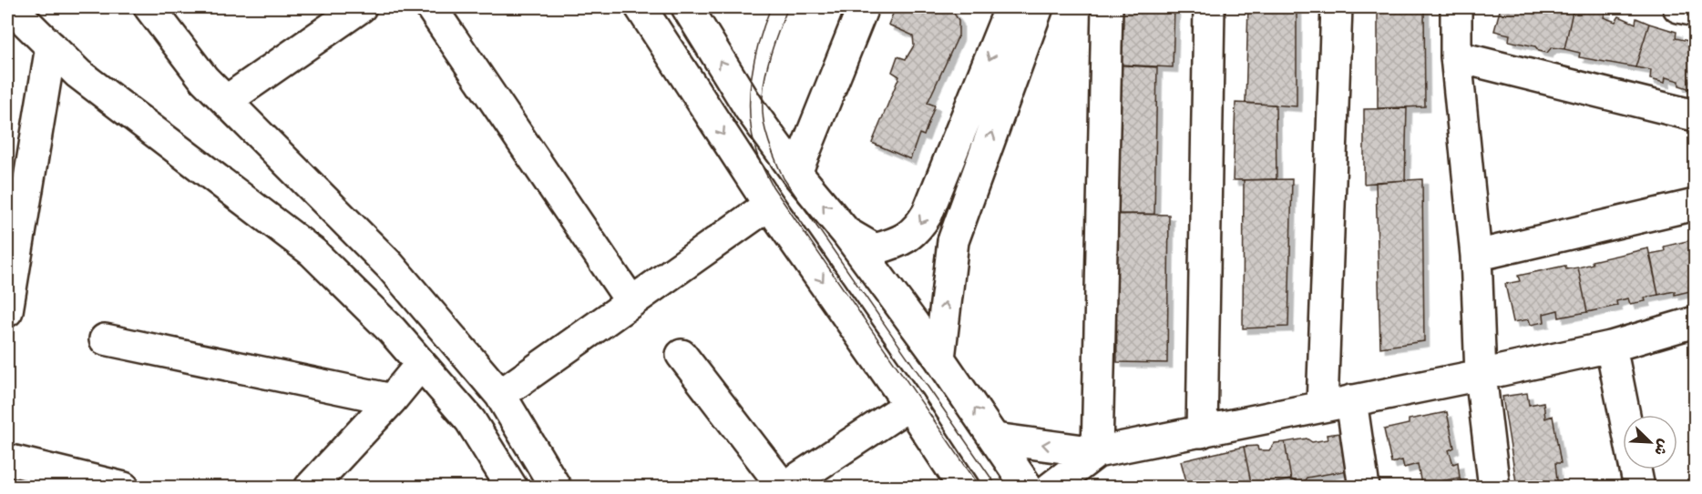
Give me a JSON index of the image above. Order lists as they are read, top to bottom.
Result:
{
  "north": "bottom right"
}
